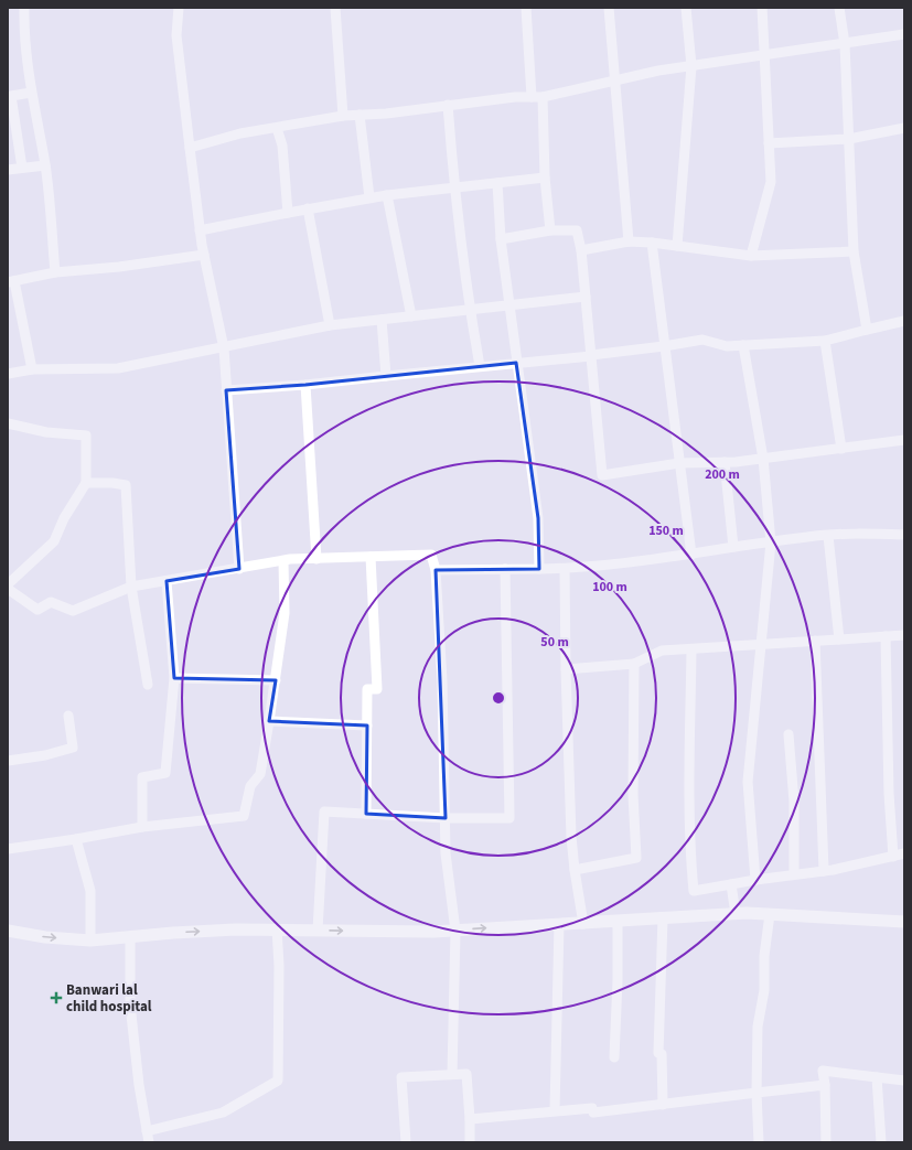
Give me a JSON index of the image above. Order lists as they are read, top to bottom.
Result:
{
  "places": {
    "health": ["Banwari lal child hospital"]
  },
  "rings": [
    "200 m",
    "150 m",
    "100 m",
    "50 m"
  ]
}
